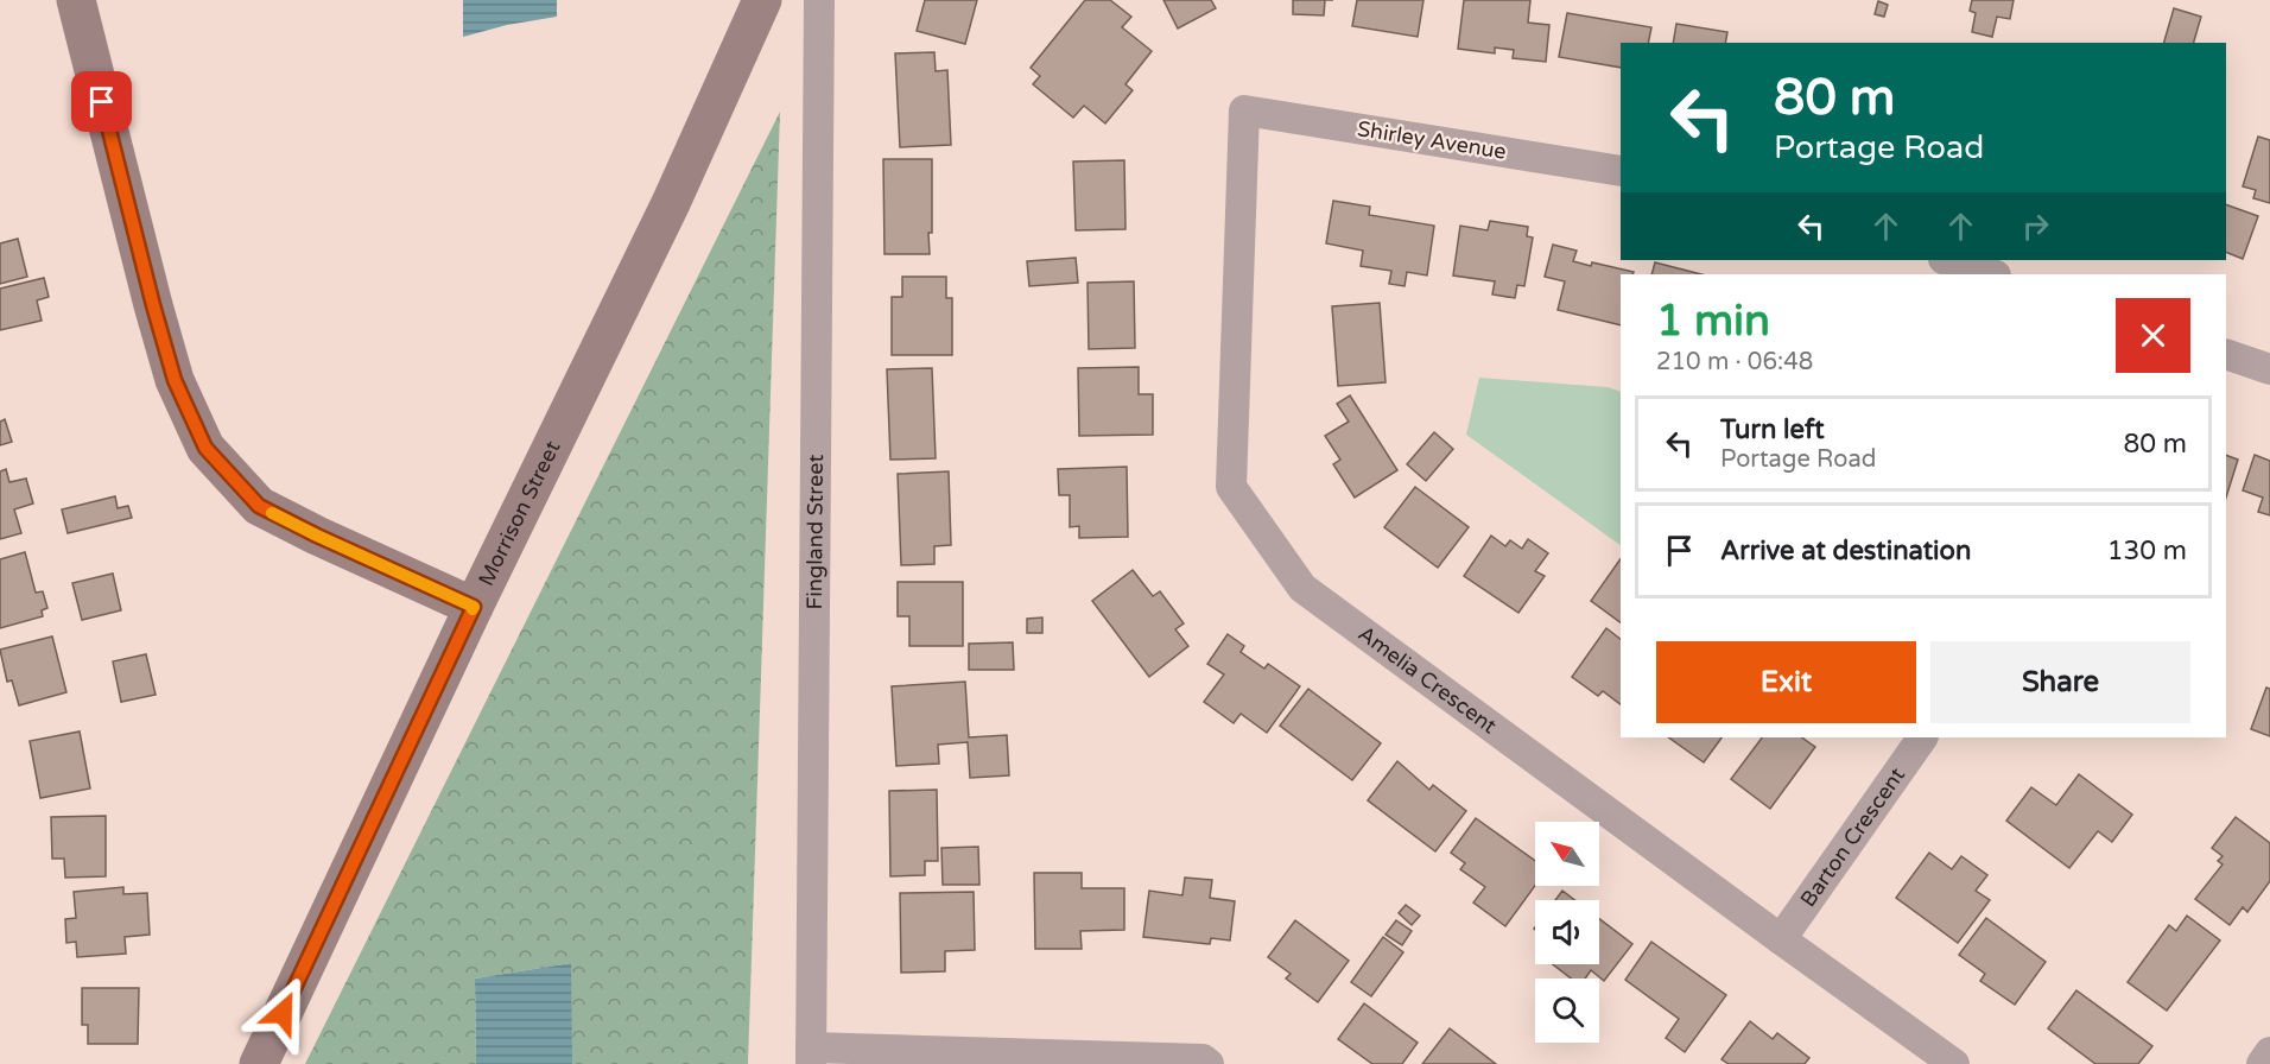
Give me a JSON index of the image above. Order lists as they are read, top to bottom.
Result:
{
  "streets": {
    "street": [
      "Shirley Avenue",
      "Morrison Street",
      "Fingland Street",
      "Amelia Crescent",
      "Barton Crescent"
    ]
  },
  "crossings": [
    ["Shirley Avenue", "Amelia Crescent"],
    ["Amelia Crescent", "Barton Crescent"]
  ],
  "north": "top left",
  "page": {
    "turn": ["80 m", "Portage Road"],
    "heading": ["1 min", "210 m · 06:48"],
    "list": [
      {
        "name": "Turn left",
        "note": "Portage Road",
        "value": "80 m"
      },
      {
        "name": "Arrive at destination",
        "value": "130 m"
      }
    ],
    "buttons": ["Exit", "Share"]
  }
}
